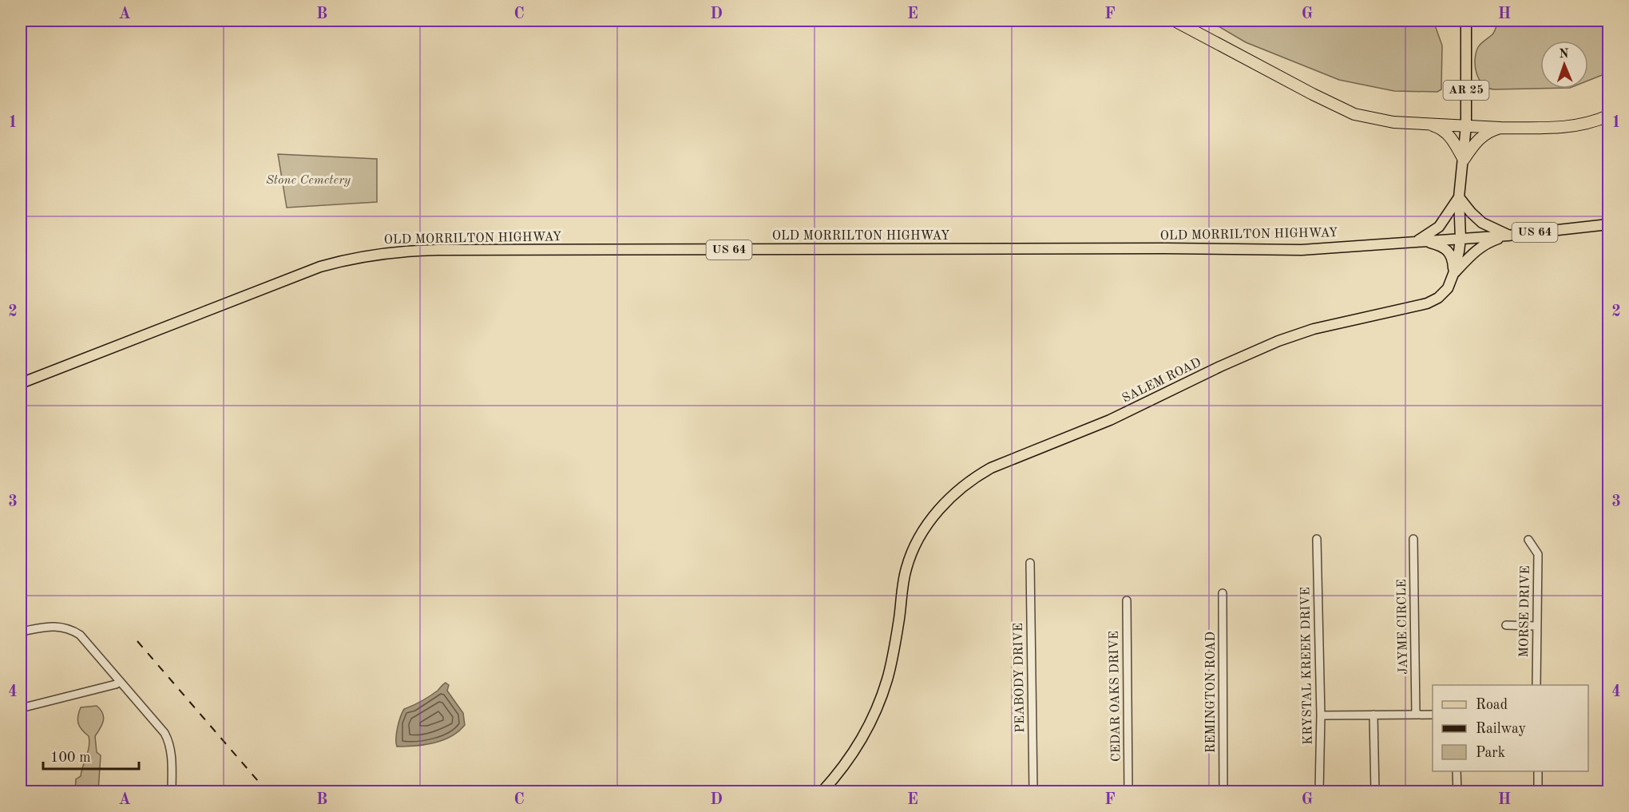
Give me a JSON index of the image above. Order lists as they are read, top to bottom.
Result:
{
  "streets": {
    "main road": [
      "AR 25",
      "US 64",
      "OLD MORRILTON HIGHWAY",
      "SALEM ROAD"
    ],
    "street": [
      "MORSE DRIVE",
      "JAYME CIRCLE",
      "KRYSTAL KREEK DRIVE",
      "PEABODY DRIVE",
      "REMINGTON ROAD",
      "CEDAR OAKS DRIVE"
    ]
  },
  "crossings": [
    ["OLD MORRILTON HIGHWAY", "SALEM ROAD"]
  ],
  "parks": ["Stone Cemetery"],
  "legend": ["Road", "Railway", "Park"],
  "scale_bar": "100 m",
  "north": "top",
  "grid": {
    "columns": [
      "A",
      "B",
      "C",
      "D",
      "E",
      "F",
      "G",
      "H"
    ],
    "rows": [
      "1",
      "2",
      "3",
      "4"
    ]
  }
}
